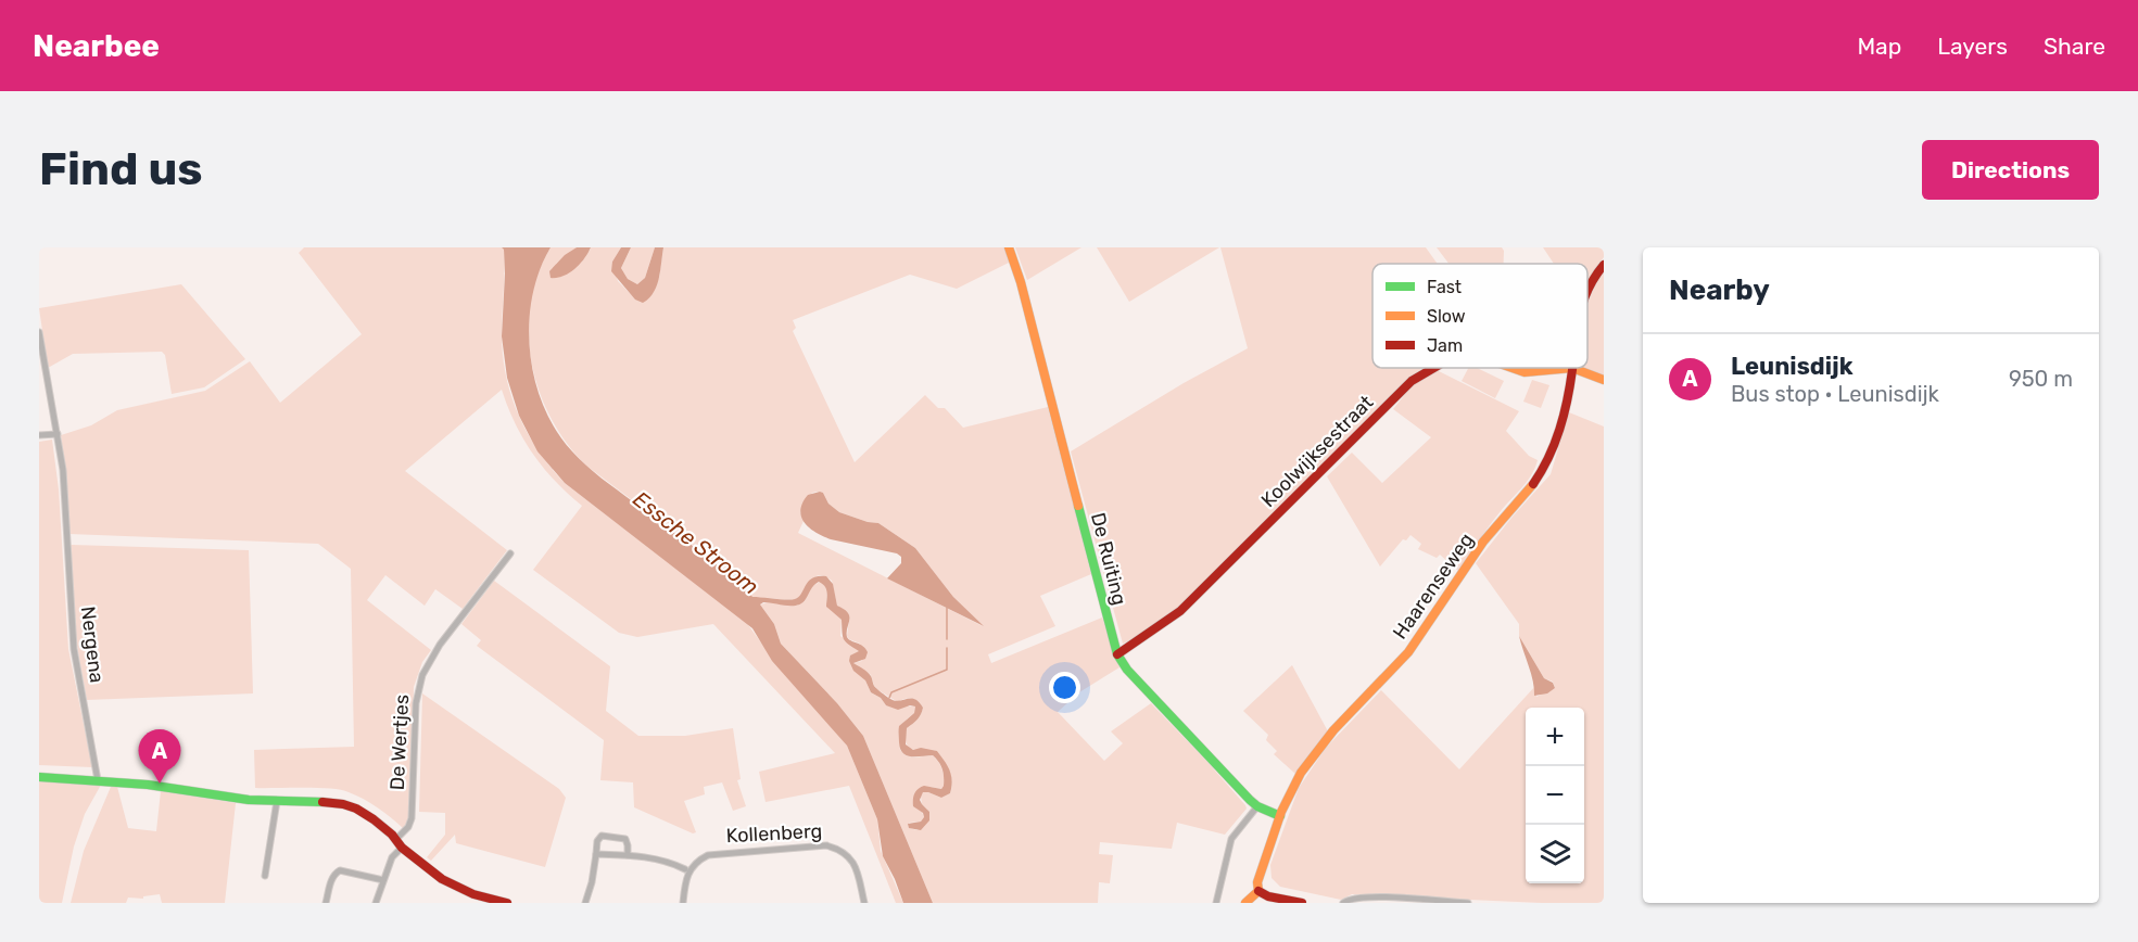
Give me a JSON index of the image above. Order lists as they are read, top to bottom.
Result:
{
  "streets": {
    "street": [
      "Koolwijksestraat",
      "De Ruiting",
      "Haarenseweg",
      "Nergena",
      "De Wertjes",
      "Kollenberg"
    ]
  },
  "crossings": [
    ["Koolwijksestraat", "De Ruiting"],
    ["Koolwijksestraat", "Haarenseweg"],
    ["De Ruiting", "Haarenseweg"]
  ],
  "water": ["Essche Stroom"],
  "legend": ["Fast", "Slow", "Jam"],
  "page": {
    "header": "Nearbee",
    "nav": ["Map", "Layers", "Share"],
    "buttons": "Directions",
    "title": "Find us",
    "heading": "Nearby",
    "list": [
      {
        "mark": "A",
        "name": "Leunisdijk",
        "note": "Bus stop · Leunisdijk",
        "value": "950 m"
      }
    ],
    "map_buttons": ["+", "−"],
    "pins": "A"
  }
}
